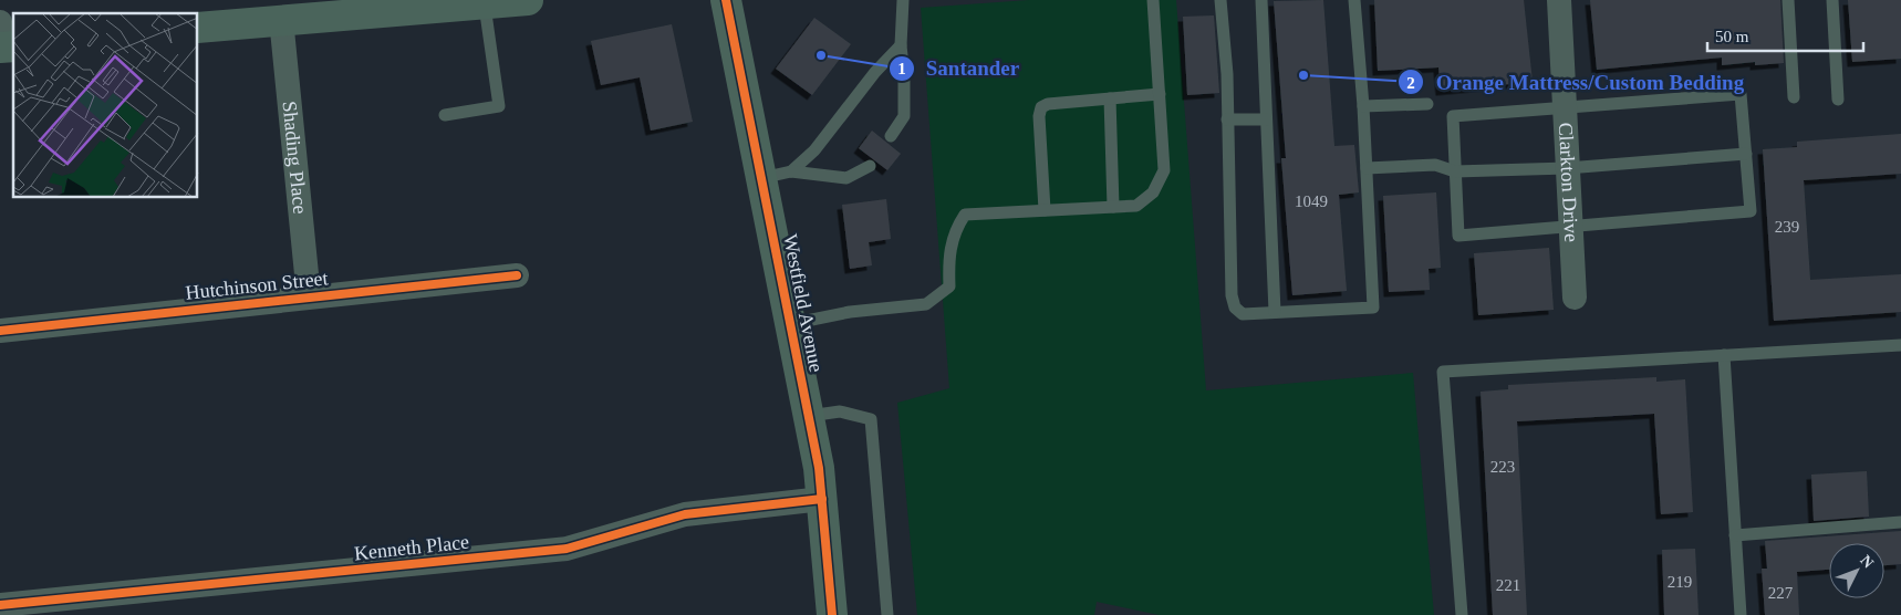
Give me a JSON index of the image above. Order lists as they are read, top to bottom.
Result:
{
  "streets": {
    "street": [
      "Shading Place",
      "Clarkton Drive",
      "Hutchinson Street",
      "Westfield Avenue",
      "Kenneth Place"
    ]
  },
  "crossings": [
    ["Shading Place", "Hutchinson Street"],
    ["Westfield Avenue", "Kenneth Place"]
  ],
  "places": ["Santander", "Orange Mattress/Custom Bedding"],
  "house_numbers": [
    "1049",
    "239",
    "223",
    "219",
    "221",
    "227"
  ],
  "scale_bar": "50 m",
  "north": "top right"
}
